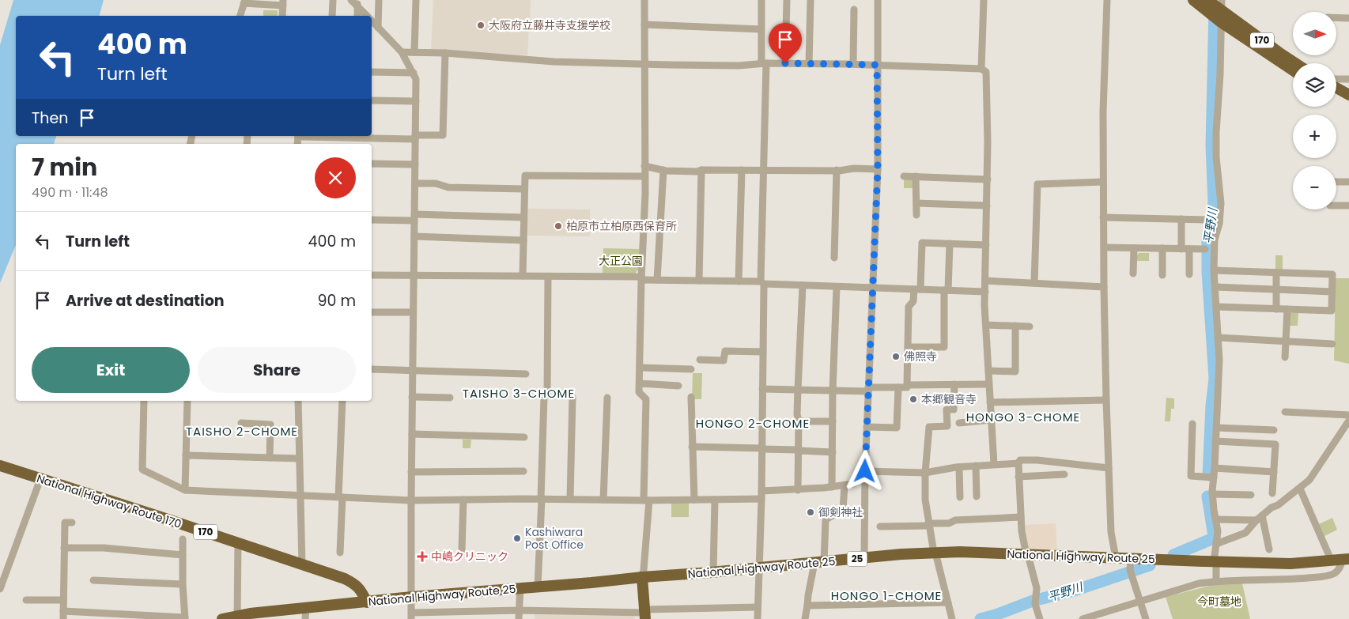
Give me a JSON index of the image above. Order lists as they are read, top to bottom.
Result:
{
  "streets": {
    "highway": [
      "170",
      "National Highway Route 170",
      "National Highway Route 25",
      "25"
    ]
  },
  "crossings": [
    ["National Highway Route 170", "National Highway Route 25"]
  ],
  "districts": [
    "TAISHO 3-CHOME",
    "HONGO 3-CHOME",
    "HONGO 2-CHOME",
    "TAISHO 2-CHOME",
    "HONGO 1-CHOME"
  ],
  "water": ["平野川"],
  "parks": ["大正公園", "今町墓地"],
  "places": {
    "other": [
      "大阪府立藤井寺支援学校",
      "柏原市立柏原西保育所",
      "佛照寺",
      "本郷観音寺",
      "御剣神社",
      "Kashiwara Post Office"
    ],
    "health": ["中嶋クリニック"]
  },
  "north": "right",
  "page": {
    "map_buttons": ["+", "−"],
    "turn": ["400 m", "Turn left"],
    "then": "Then",
    "heading": ["7 min", "490 m · 11:48"],
    "list": [
      {
        "name": "Turn left",
        "value": "400 m"
      },
      {
        "name": "Arrive at destination",
        "value": "90 m"
      }
    ],
    "buttons": ["Exit", "Share"]
  }
}
